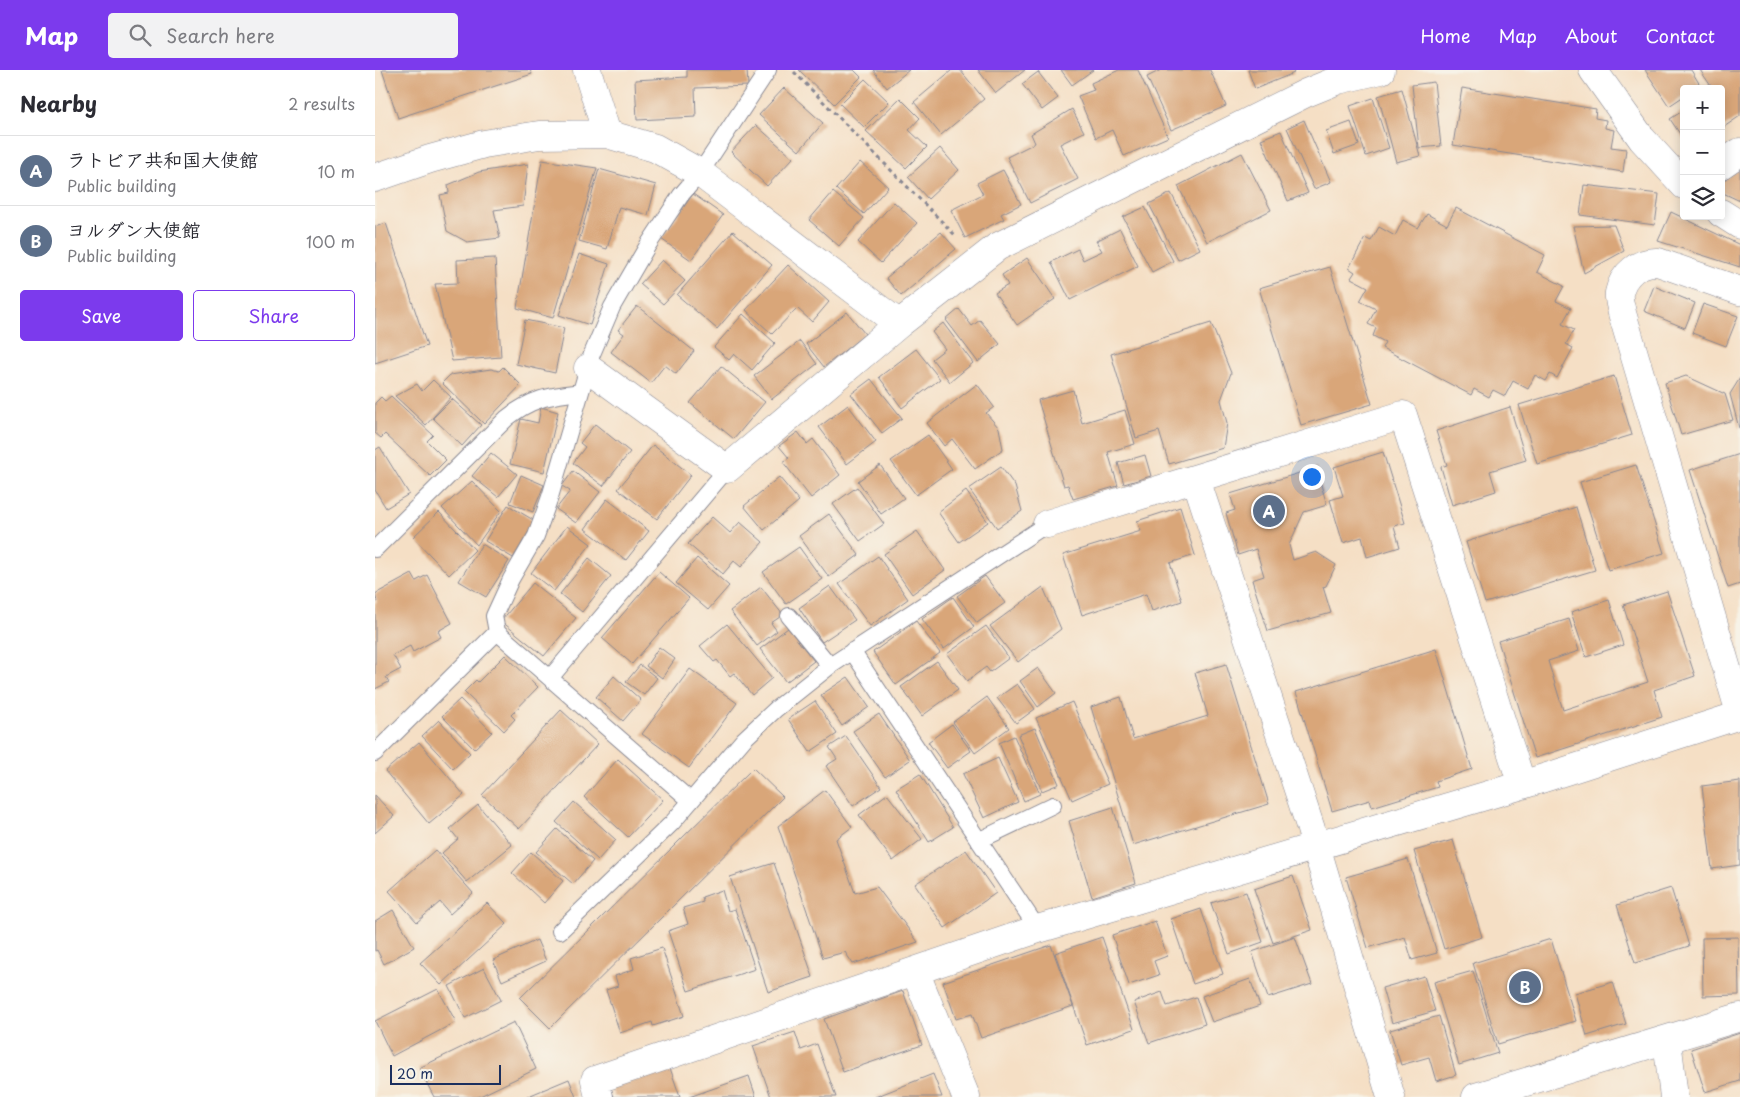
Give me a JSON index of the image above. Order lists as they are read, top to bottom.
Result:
{
  "scale_bar": "20 m",
  "page": {
    "header": "Map",
    "search": "Search here",
    "nav": [
      "Home",
      "Map",
      "About",
      "Contact"
    ],
    "heading": ["Nearby", "2 results"],
    "map_buttons": ["+", "−"],
    "list": [
      {
        "mark": "A",
        "name": "ラトビア共和国大使館",
        "note": "Public building",
        "value": "10 m"
      },
      {
        "mark": "B",
        "name": "ヨルダン大使館",
        "note": "Public building",
        "value": "100 m"
      }
    ],
    "buttons": ["Save", "Share"],
    "pins": ["A", "B"],
    "scale": "20 m"
  }
}
